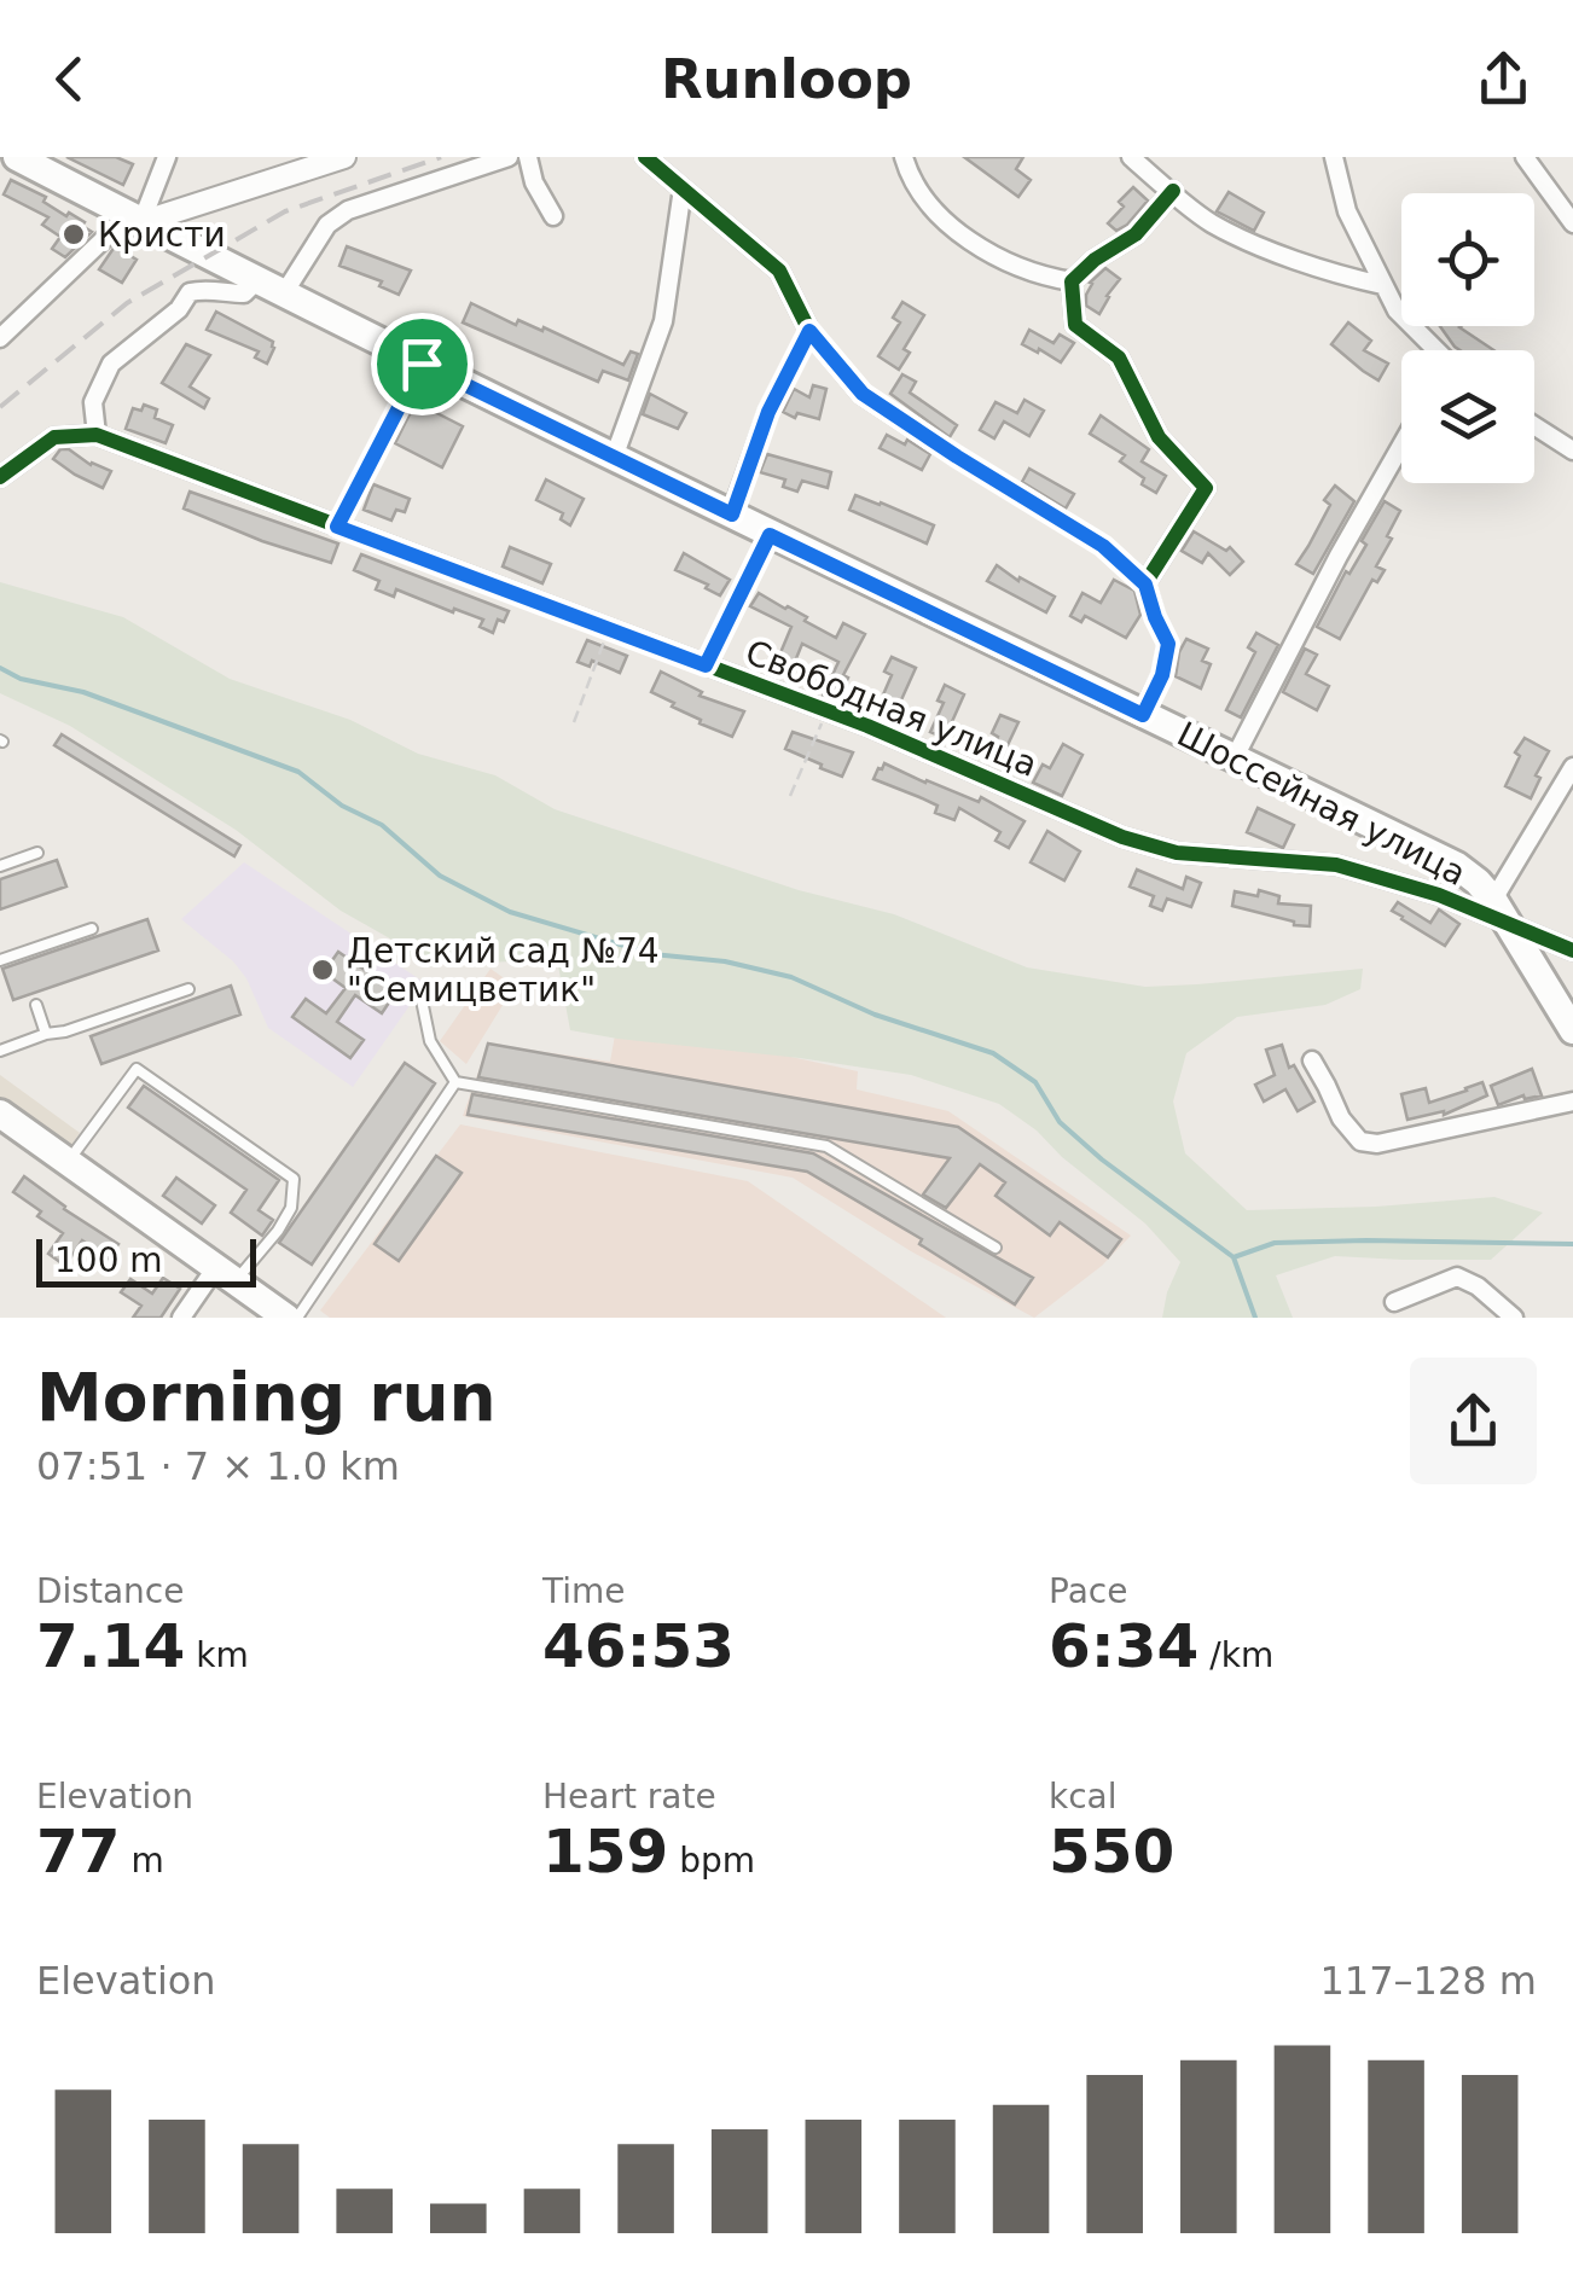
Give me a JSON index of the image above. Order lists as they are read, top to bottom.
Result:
{
  "streets": {
    "main road": ["Шоссейная улица"],
    "street": ["Свободная улица"]
  },
  "crossings": [
    ["Свободная улица", "Шоссейная улица"]
  ],
  "places": ["Кристи", "Детский сад №74 \"Семицветик\""],
  "scale_bar": "100 m",
  "page": {
    "header": "Runloop",
    "scale": "100 m",
    "heading": ["Morning run", "07:51 · 7 × 1.0 km"],
    "stats": [
      ["Distance", "7.14 km"],
      ["Time", "46:53"],
      ["Pace", "6:34 /km"],
      ["Elevation", "77 m"],
      ["Heart rate", "159 bpm"],
      ["kcal", "550"]
    ],
    "chart": ["Elevation", "117–128 m"]
  }
}
